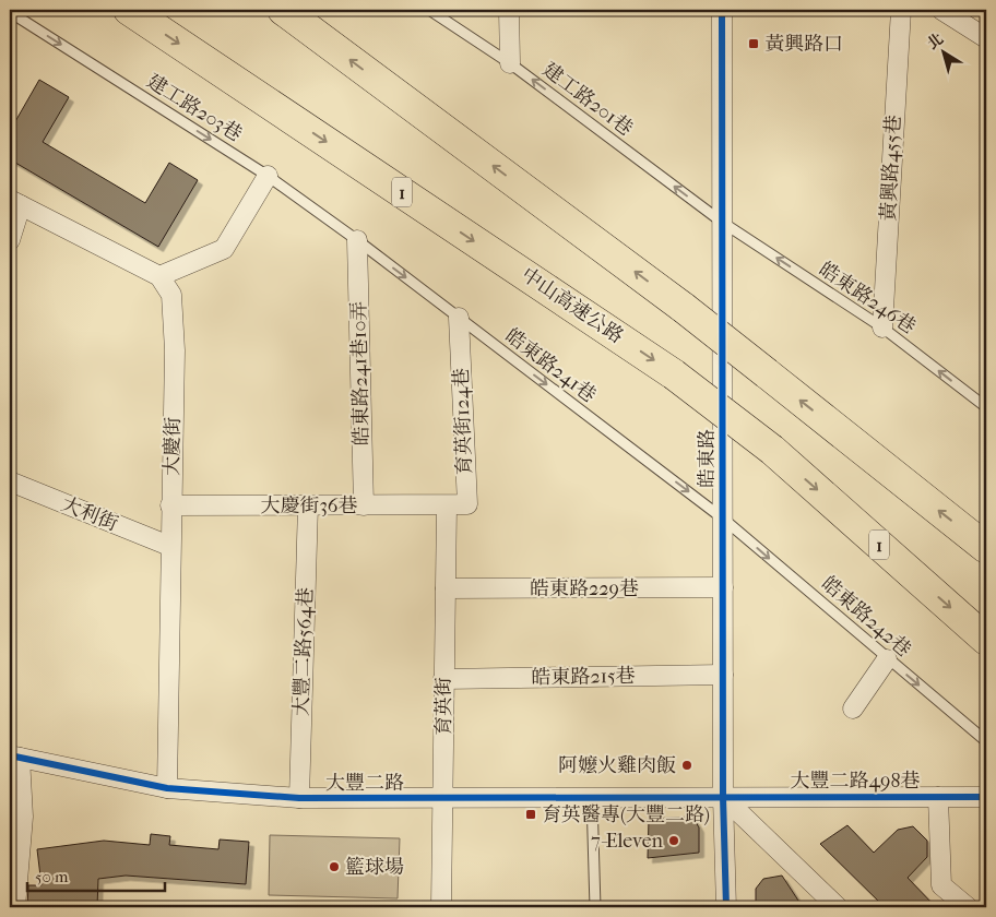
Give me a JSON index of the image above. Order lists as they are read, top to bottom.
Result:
{
  "streets": {
    "highway": ["1", "中山高速公路"],
    "street": [
      "黃興路455巷",
      "皓東路241巷10弄",
      "育英街124巷",
      "大慶街",
      "皓東路",
      "大慶街36巷",
      "大利街",
      "皓東路229巷",
      "大豐二路564巷",
      "皓東路215巷",
      "育英街",
      "大豐二路498巷",
      "大豐二路"
    ],
    "lane": [
      "建工路201巷",
      "建工路203巷",
      "皓東路246巷",
      "皓東路241巷",
      "皓東路242巷"
    ]
  },
  "crossings": [
    ["建工路201巷", "皓東路246巷"],
    ["建工路201巷", "皓東路"],
    ["建工路203巷", "皓東路241巷"],
    ["建工路203巷", "皓東路241巷10弄"],
    ["黃興路455巷", "皓東路246巷"],
    ["皓東路246巷", "皓東路"],
    ["皓東路241巷", "皓東路241巷10弄"],
    ["皓東路241巷", "育英街124巷"],
    ["皓東路241巷", "皓東路"],
    ["皓東路241巷", "皓東路242巷"],
    ["皓東路241巷10弄", "大慶街36巷"],
    ["育英街124巷", "大慶街36巷"],
    ["育英街124巷", "育英街"],
    ["大慶街", "大慶街36巷"],
    ["大慶街", "大利街"],
    ["大慶街", "大豐二路"],
    ["皓東路", "皓東路229巷"],
    ["皓東路", "皓東路242巷"],
    ["皓東路", "皓東路215巷"],
    ["皓東路", "大豐二路498巷"],
    ["皓東路", "大豐二路"],
    ["大慶街36巷", "大豐二路564巷"],
    ["大慶街36巷", "育英街"],
    ["皓東路229巷", "育英街"],
    ["大豐二路564巷", "大豐二路"],
    ["皓東路215巷", "育英街"],
    ["育英街", "大豐二路"],
    ["大豐二路498巷", "大豐二路"]
  ],
  "one_way": [
    "建工路201巷",
    "建工路203巷",
    "皓東路246巷",
    "皓東路241巷",
    "皓東路242巷"
  ],
  "places": {
    "transit": ["黃興路口", "育英醫專(大豐二路)"],
    "other": ["阿嬤火雞肉飯", "7-Eleven", "籃球場"]
  },
  "scale_bar": "50 m",
  "north": "top left"
}
